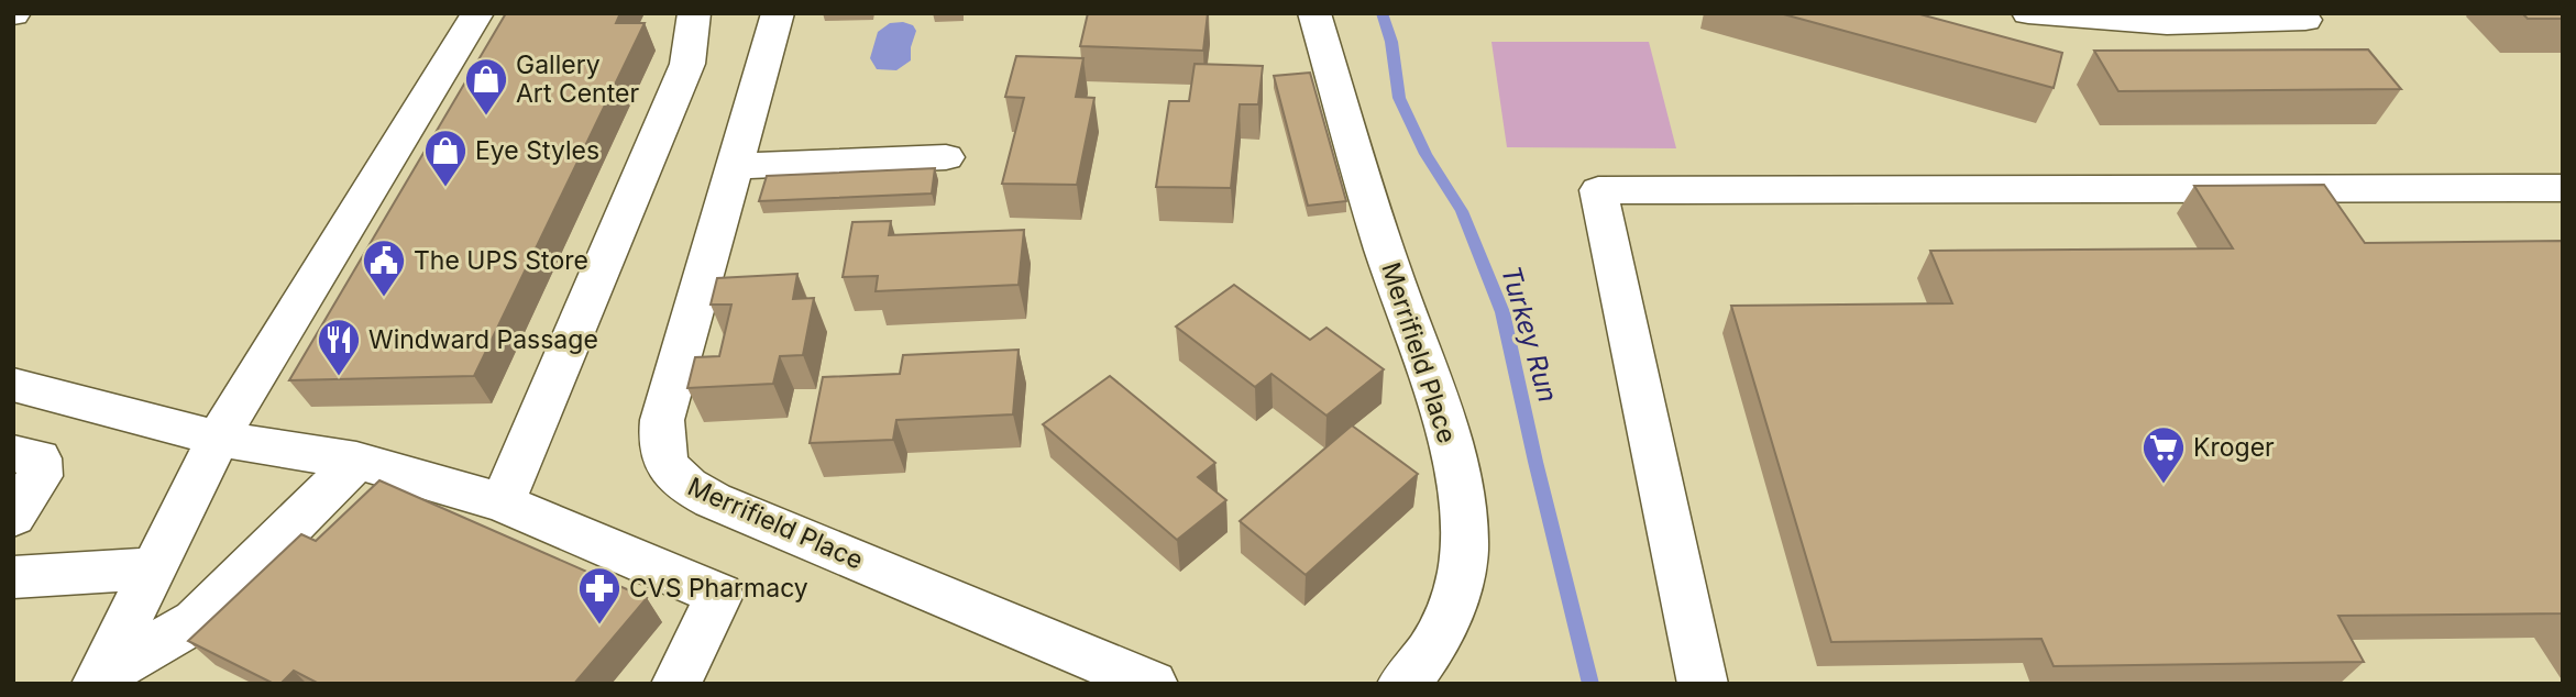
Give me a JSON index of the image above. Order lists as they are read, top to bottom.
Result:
{
  "streets": {
    "street": ["Merrifield Place"]
  },
  "water": ["Turkey Run"],
  "places": {
    "shop": ["Gallery Art Center", "Eye Styles"],
    "public building": ["The UPS Store"],
    "restaurant": ["Windward Passage"],
    "supermarket": ["Kroger"],
    "pharmacy": ["CVS Pharmacy"]
  }
}
